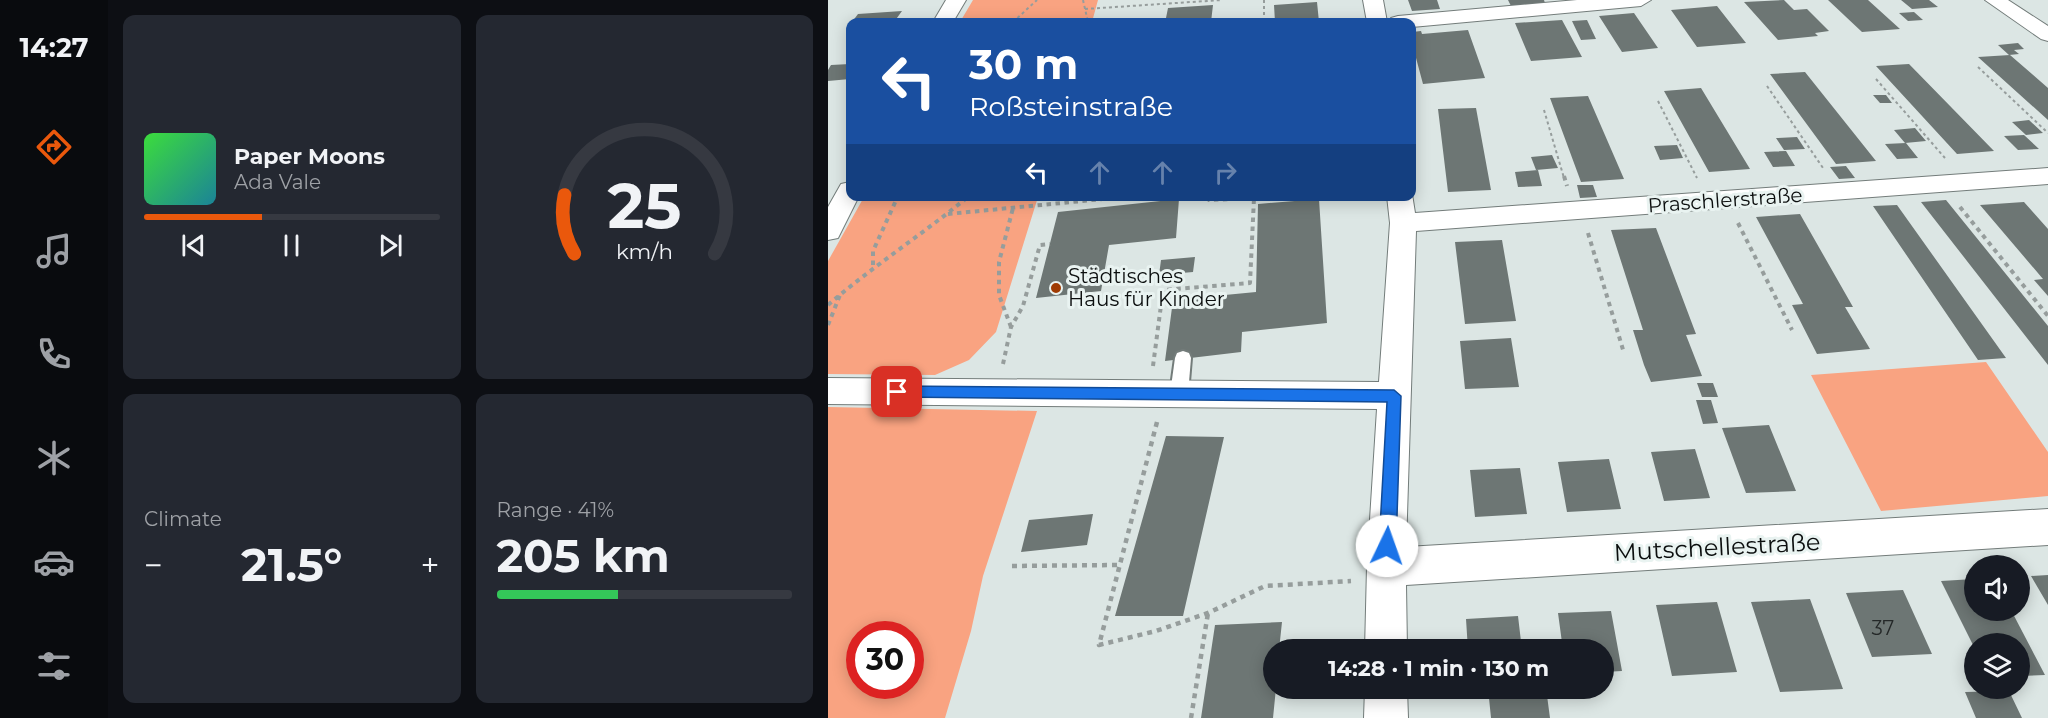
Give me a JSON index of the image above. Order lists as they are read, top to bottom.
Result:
{
  "streets": {
    "street": ["Praschlerstraße", "Mutschellestraße"]
  },
  "places": ["Städtisches Haus für Kinder"],
  "house_numbers": ["37"],
  "page": {
    "tabs": "14:27",
    "turn": ["30 m", "Roßsteinstraße"],
    "song": ["Paper Moons", "Ada Vale"],
    "tile": [
      "Climate",
      ["Range · 41%", "205 km"]
    ],
    "heat": ["−", "21.5°", "+"],
    "limit": "30",
    "trip": "14:28 · 1 min · 130 m",
    "gauge": ["25", "km/h"]
  }
}
